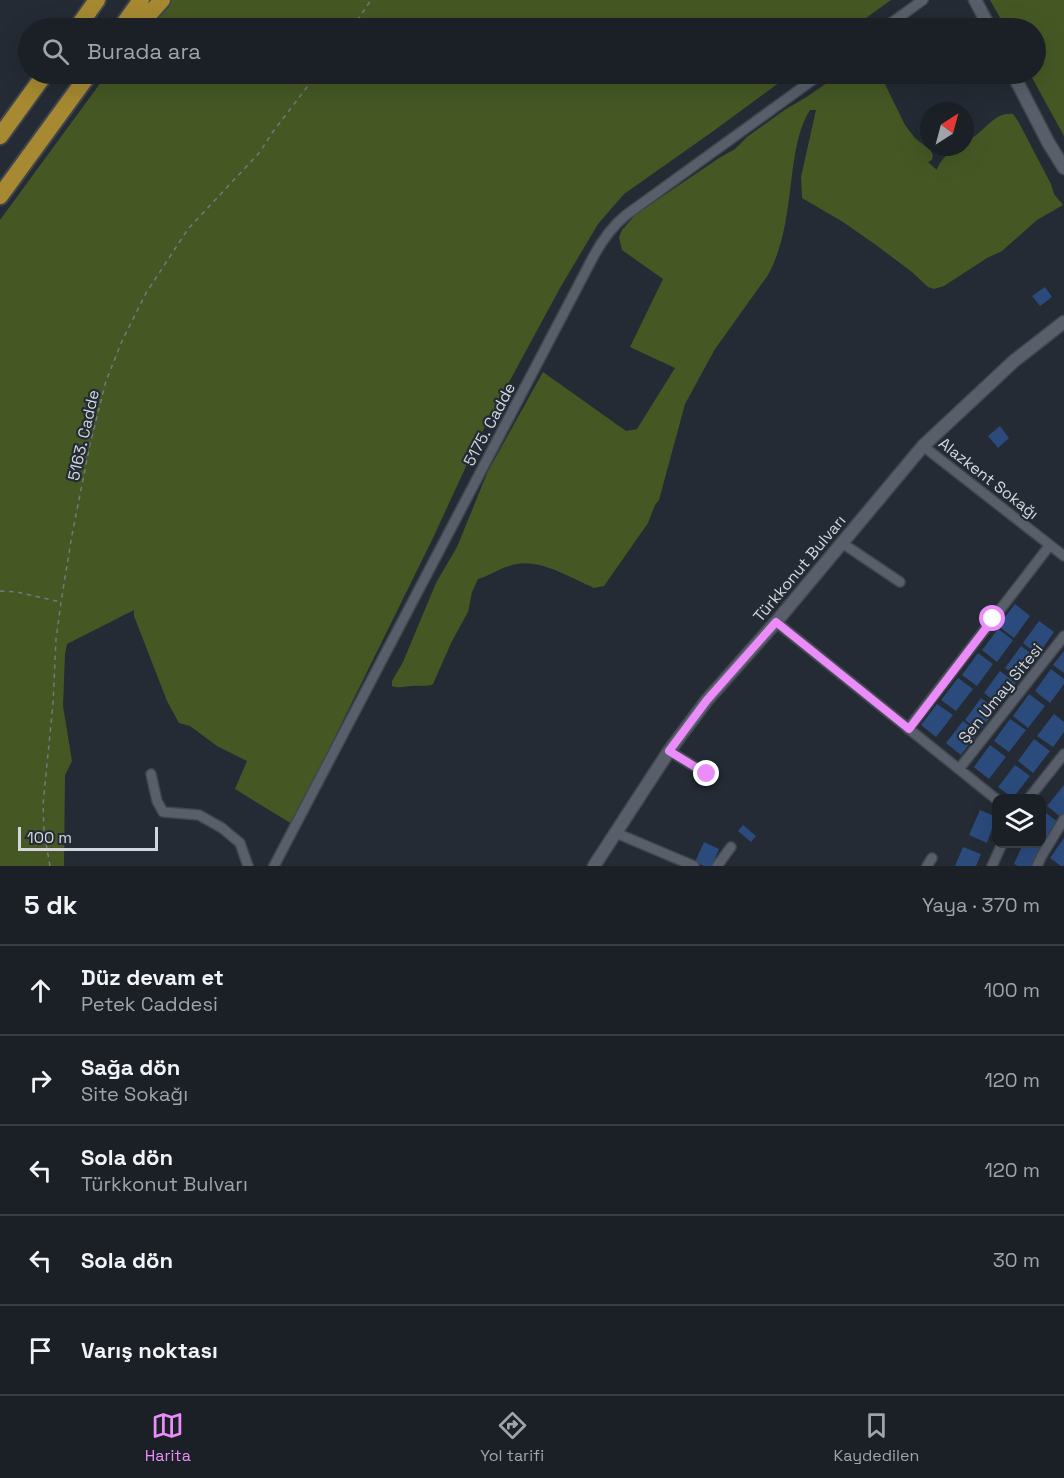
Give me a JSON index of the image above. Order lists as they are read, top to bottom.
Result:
{
  "streets": {
    "street": [
      "5175. Cadde",
      "Alazkent Sokağı",
      "Türkkonut Bulvarı",
      "Şen Umay Sitesi"
    ],
    "path": ["5163. Cadde"]
  },
  "crossings": [
    ["Alazkent Sokağı", "Türkkonut Bulvarı"]
  ],
  "scale_bar": "100 m",
  "north": "top right",
  "page": {
    "search": "Burada ara",
    "scale": "100 m",
    "heading": ["5 dk", "Yaya · 370 m"],
    "list": [
      ["Düz devam et", "Petek Caddesi", "100 m"],
      ["Sağa dön", "Site Sokağı", "120 m"],
      ["Sola dön", "Türkkonut Bulvarı", "120 m"],
      ["Sola dön", "30 m"],
      "Varış noktası"
    ],
    "nav": ["Harita", "Yol tarifi", "Kaydedilen"]
  }
}
